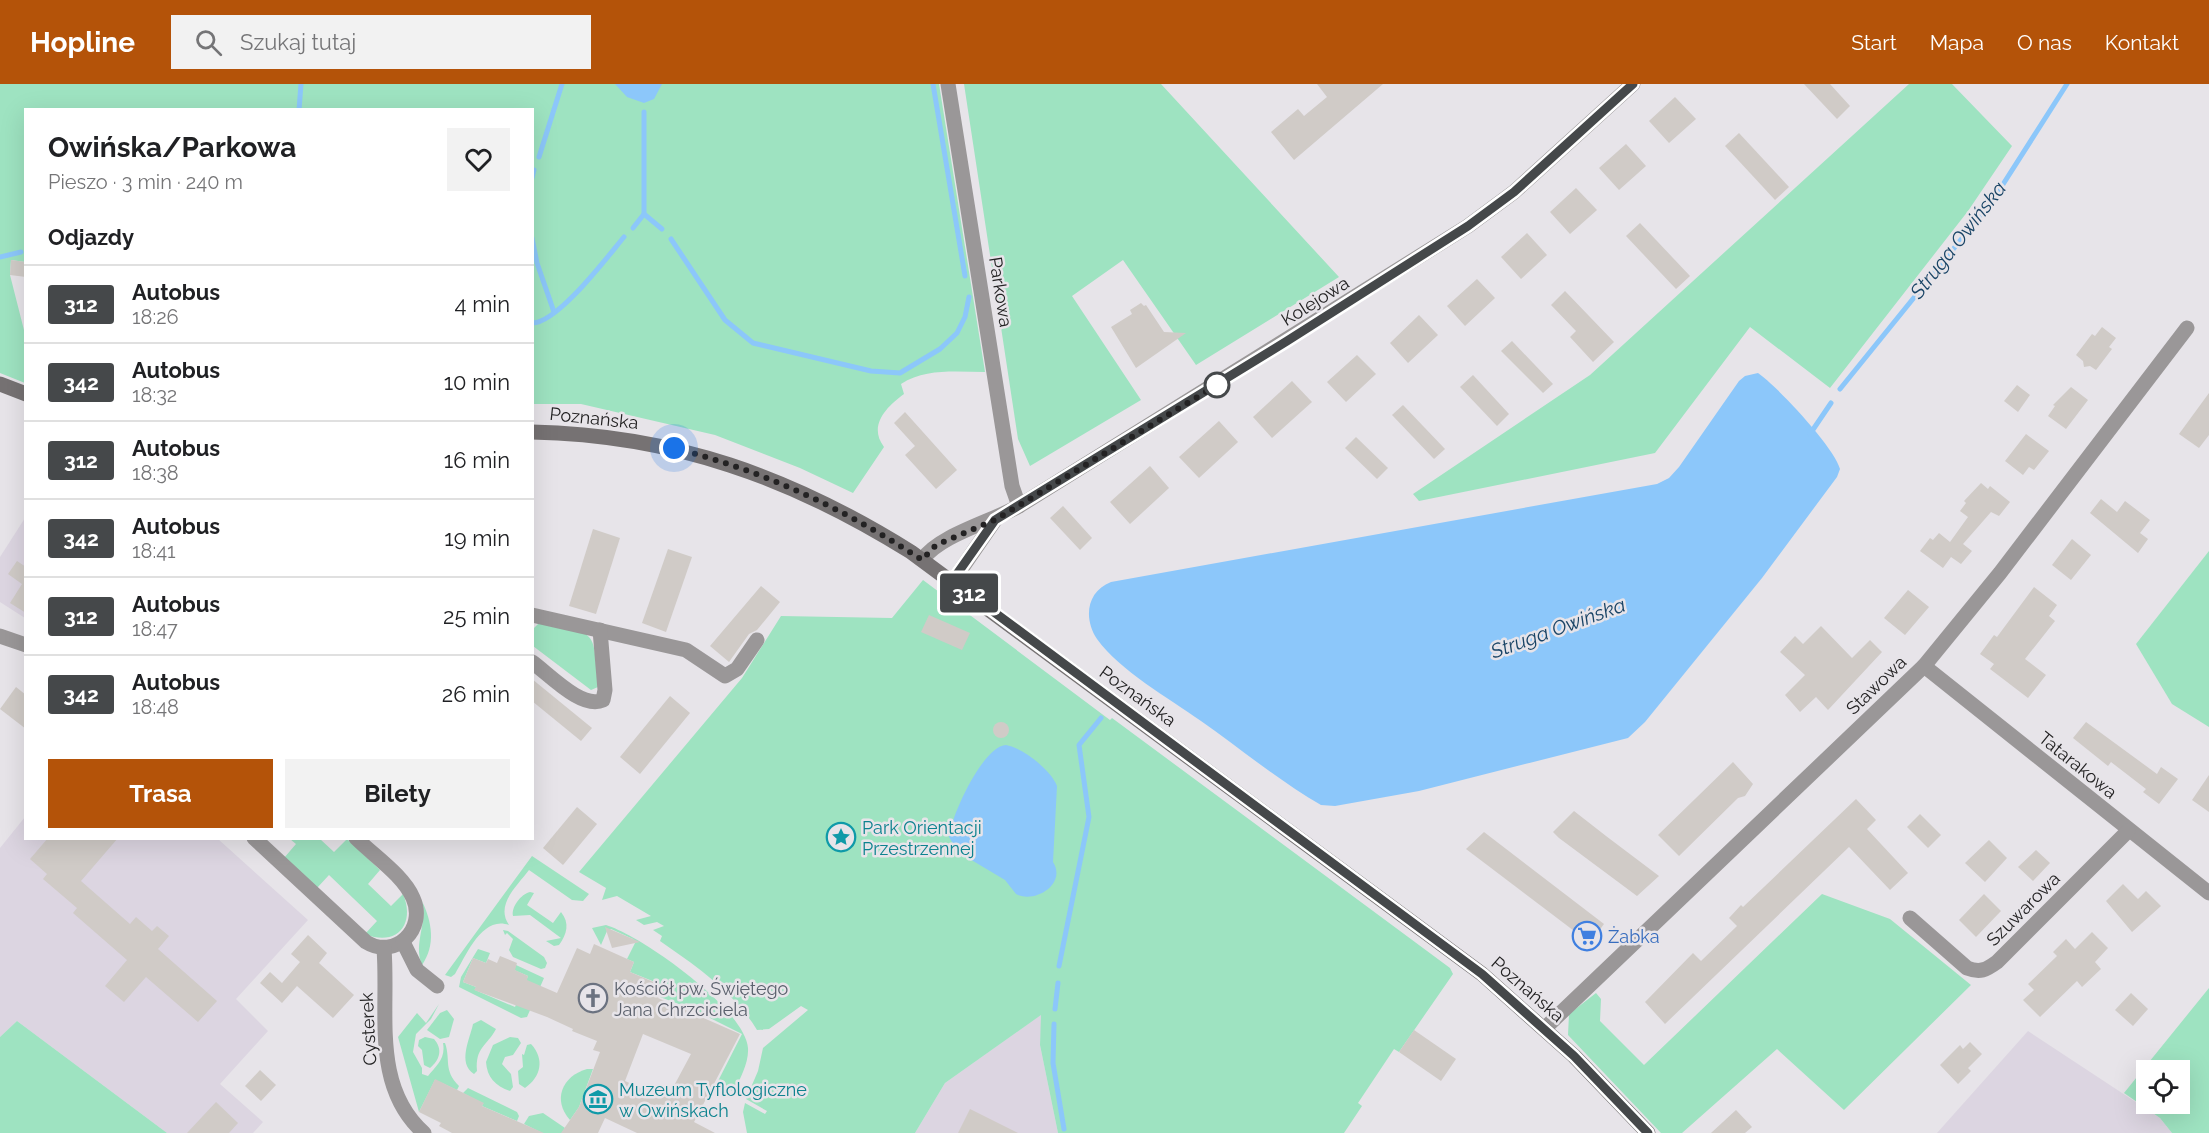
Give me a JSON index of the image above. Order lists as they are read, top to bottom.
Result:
{
  "streets": {
    "main road": ["Poznańska"],
    "street": [
      "Parkowa",
      "Kolejowa",
      "Stawowa",
      "Tatarakowa",
      "Szuwarowa",
      "Cysterek"
    ]
  },
  "crossings": [
    ["Parkowa", "Kolejowa"],
    ["Kolejowa", "Poznańska"],
    ["Poznańska", "Stawowa"],
    ["Stawowa", "Tatarakowa"],
    ["Tatarakowa", "Szuwarowa"]
  ],
  "water": ["Struga Owińska"],
  "places": {
    "place": ["Park Orientacji Przestrzennej"],
    "supermarket": ["Żabka"],
    "church": ["Kościół pw. Świętego Jana Chrzciciela"],
    "museum": ["Muzeum Tyflologiczne w Owińskach"]
  },
  "lines": ["bus line 312"],
  "page": {
    "header": "Hopline",
    "search": "Szukaj tutaj",
    "nav": [
      "Start",
      "Mapa",
      "O nas",
      "Kontakt"
    ],
    "on_map": "312",
    "heading": [
      ["Owińska/Parkowa", "Pieszo · 3 min · 240 m"],
      "Odjazdy"
    ],
    "list": [
      {
        "mark": "312",
        "name": "Autobus",
        "note": "18:26",
        "value": "4 min"
      },
      {
        "mark": "342",
        "name": "Autobus",
        "note": "18:32",
        "value": "10 min"
      },
      {
        "mark": "312",
        "name": "Autobus",
        "note": "18:38",
        "value": "16 min"
      },
      {
        "mark": "342",
        "name": "Autobus",
        "note": "18:41",
        "value": "19 min"
      },
      {
        "mark": "312",
        "name": "Autobus",
        "note": "18:47",
        "value": "25 min"
      },
      {
        "mark": "342",
        "name": "Autobus",
        "note": "18:48",
        "value": "26 min"
      }
    ],
    "buttons": ["Trasa", "Bilety"]
  }
}
